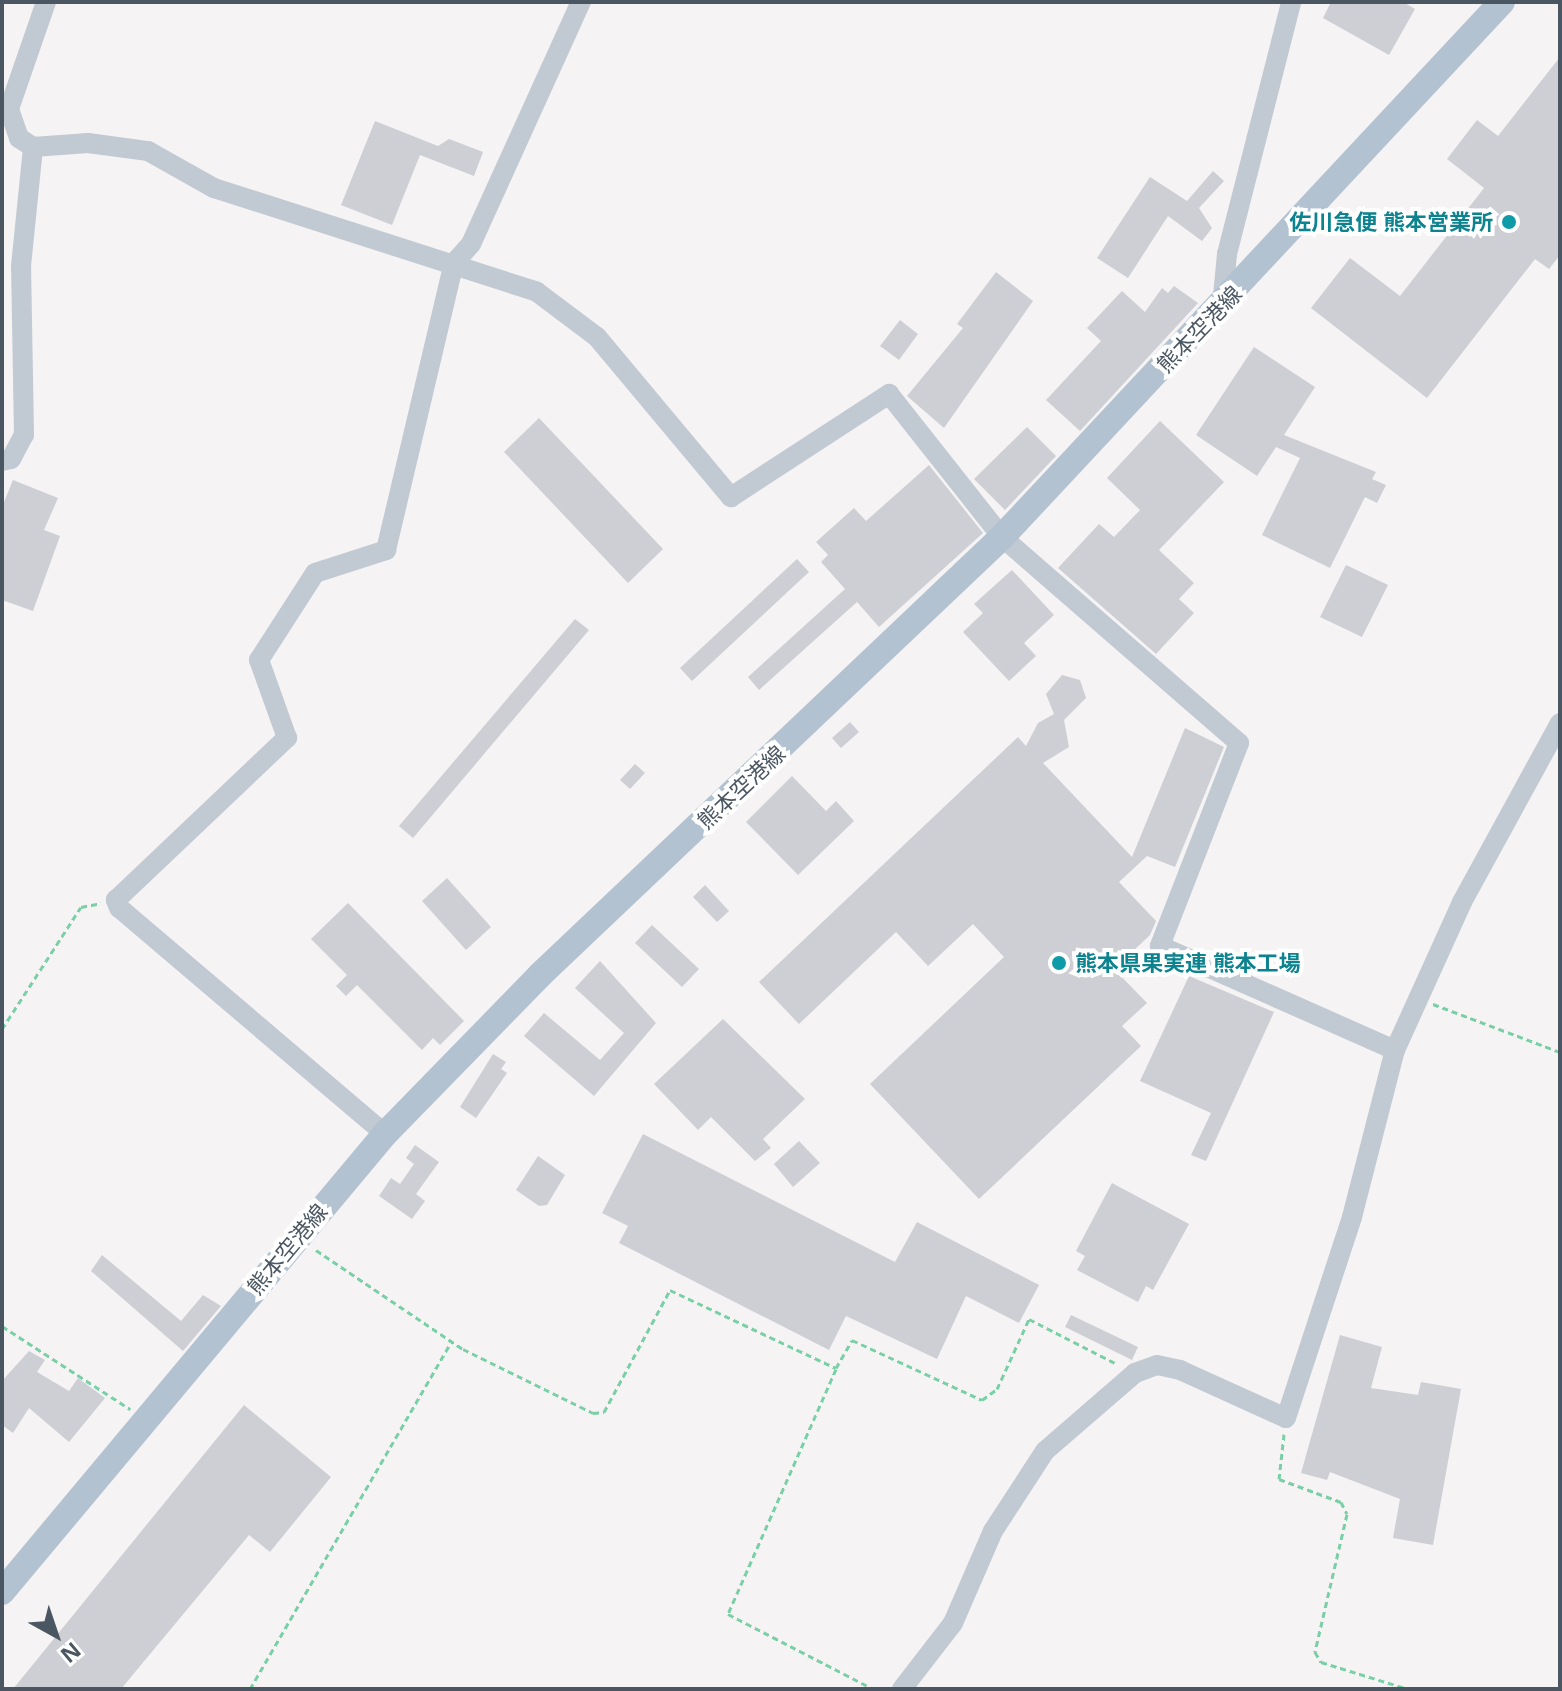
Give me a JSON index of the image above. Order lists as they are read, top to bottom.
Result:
{
  "streets": {
    "main road": ["熊本空港線"]
  },
  "places": ["佐川急便 熊本営業所", "熊本県果実連 熊本工場"],
  "north": "bottom right"
}
